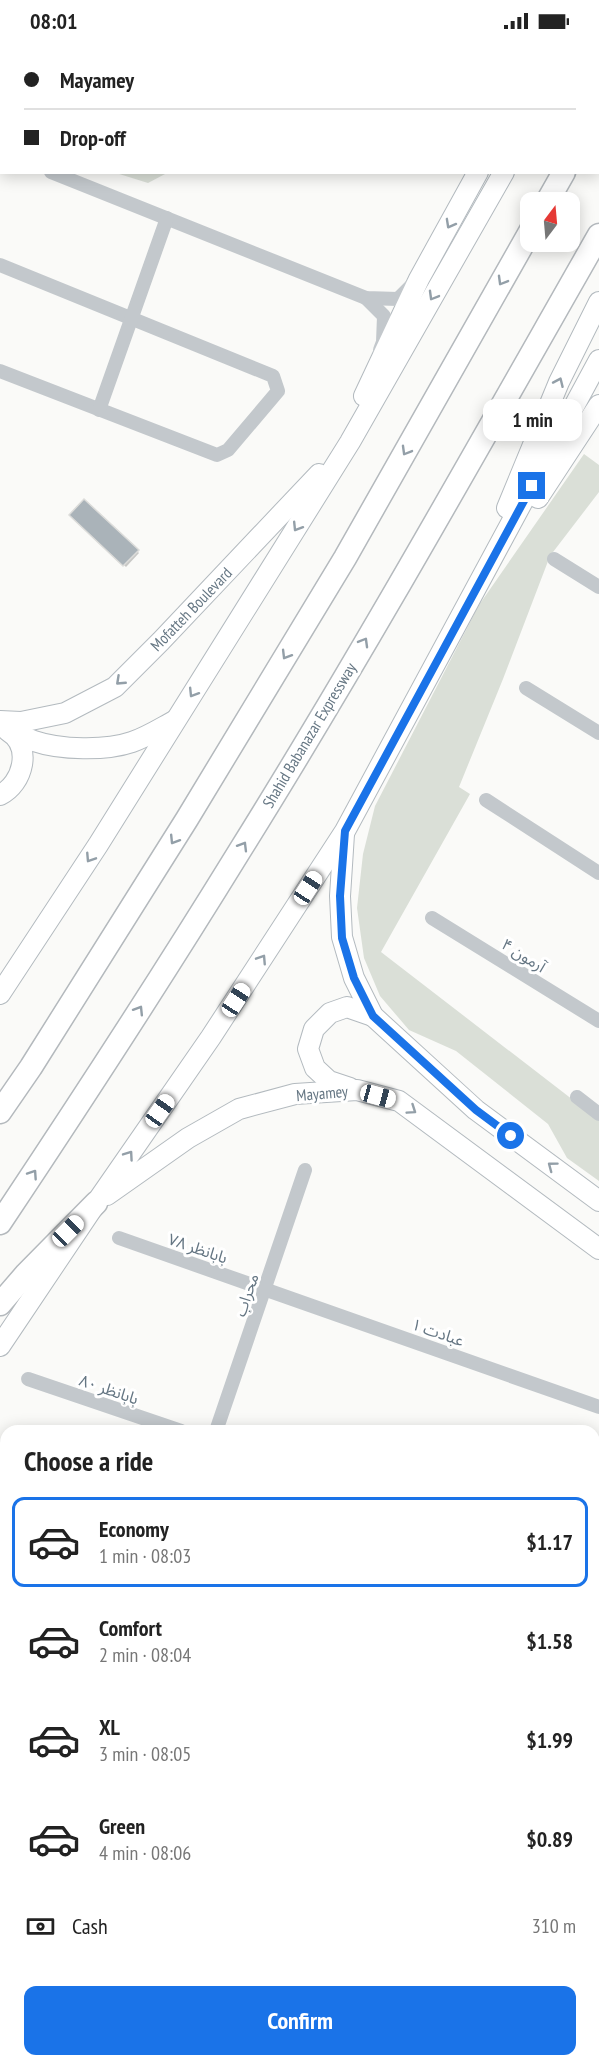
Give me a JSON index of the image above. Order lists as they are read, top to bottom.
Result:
{
  "streets": {
    "highway": ["Shahid Babanazar Expressway"],
    "main road": ["Mofatteh Boulevard", "Mayamey"],
    "street": [
      "آرمون ۴",
      "بابانظر ۷۸",
      "محراب",
      "عبادت ۱",
      "بابانظر ۸۰"
    ]
  },
  "crossings": [
    ["بابانظر ۷۸", "محراب"],
    ["بابانظر ۷۸", "عبادت ۱"],
    ["محراب", "عبادت ۱"]
  ],
  "north": "top",
  "page": {
    "status": "08:01",
    "banner": ["Mayamey", "Drop-off"],
    "bubble": "1 min",
    "heading": "Choose a ride",
    "list": [
      {
        "name": "Economy",
        "note": "1 min · 08:03",
        "value": "$1.17"
      },
      {
        "name": "Comfort",
        "note": "2 min · 08:04",
        "value": "$1.58"
      },
      {
        "name": "XL",
        "note": "3 min · 08:05",
        "value": "$1.99"
      },
      {
        "name": "Green",
        "note": "4 min · 08:06",
        "value": "$0.89"
      }
    ],
    "pay": ["Cash", "310 m"],
    "buttons": "Confirm"
  }
}
